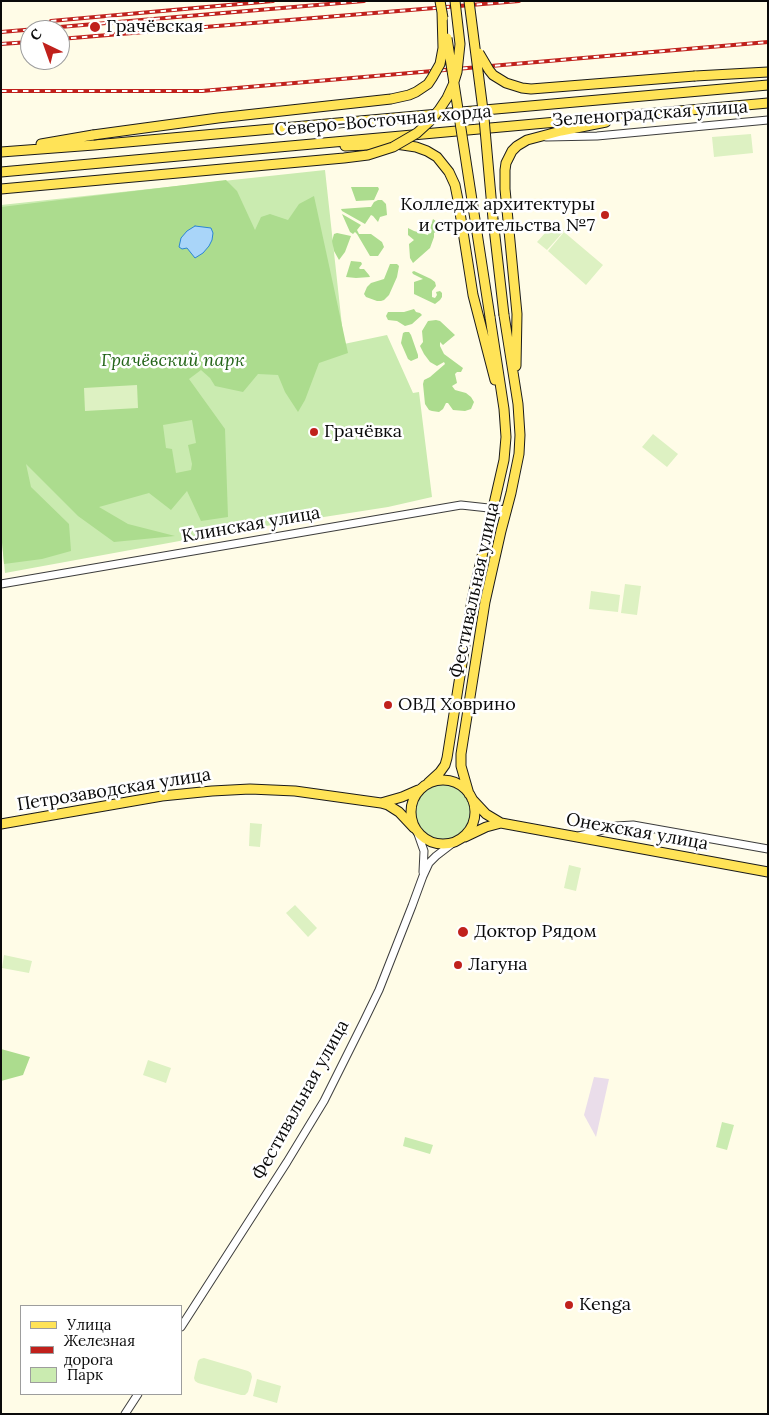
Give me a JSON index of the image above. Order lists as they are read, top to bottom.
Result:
{
  "streets": {
    "main road": [
      "Северо-Восточная хорда",
      "Фестивальная улица",
      "Петрозаводская улица",
      "Онежская улица"
    ],
    "street": ["Зеленоградская улица", "Клинская улица"]
  },
  "crossings": [
    ["Клинская улица", "Фестивальная улица"],
    ["Фестивальная улица", "Петрозаводская улица"],
    ["Фестивальная улица", "Онежская улица"],
    ["Петрозаводская улица", "Онежская улица"]
  ],
  "parks": ["Грачёвский парк"],
  "places": [
    "Грачёвская",
    "Колледж архитектуры и строительства №7",
    "Грачёвка",
    "ОВД Ховрино",
    "Доктор Рядом",
    "Лагуна",
    "Kenga"
  ],
  "legend": ["Улица", "Железная дорога", "Парк"],
  "north": "top left"
}
